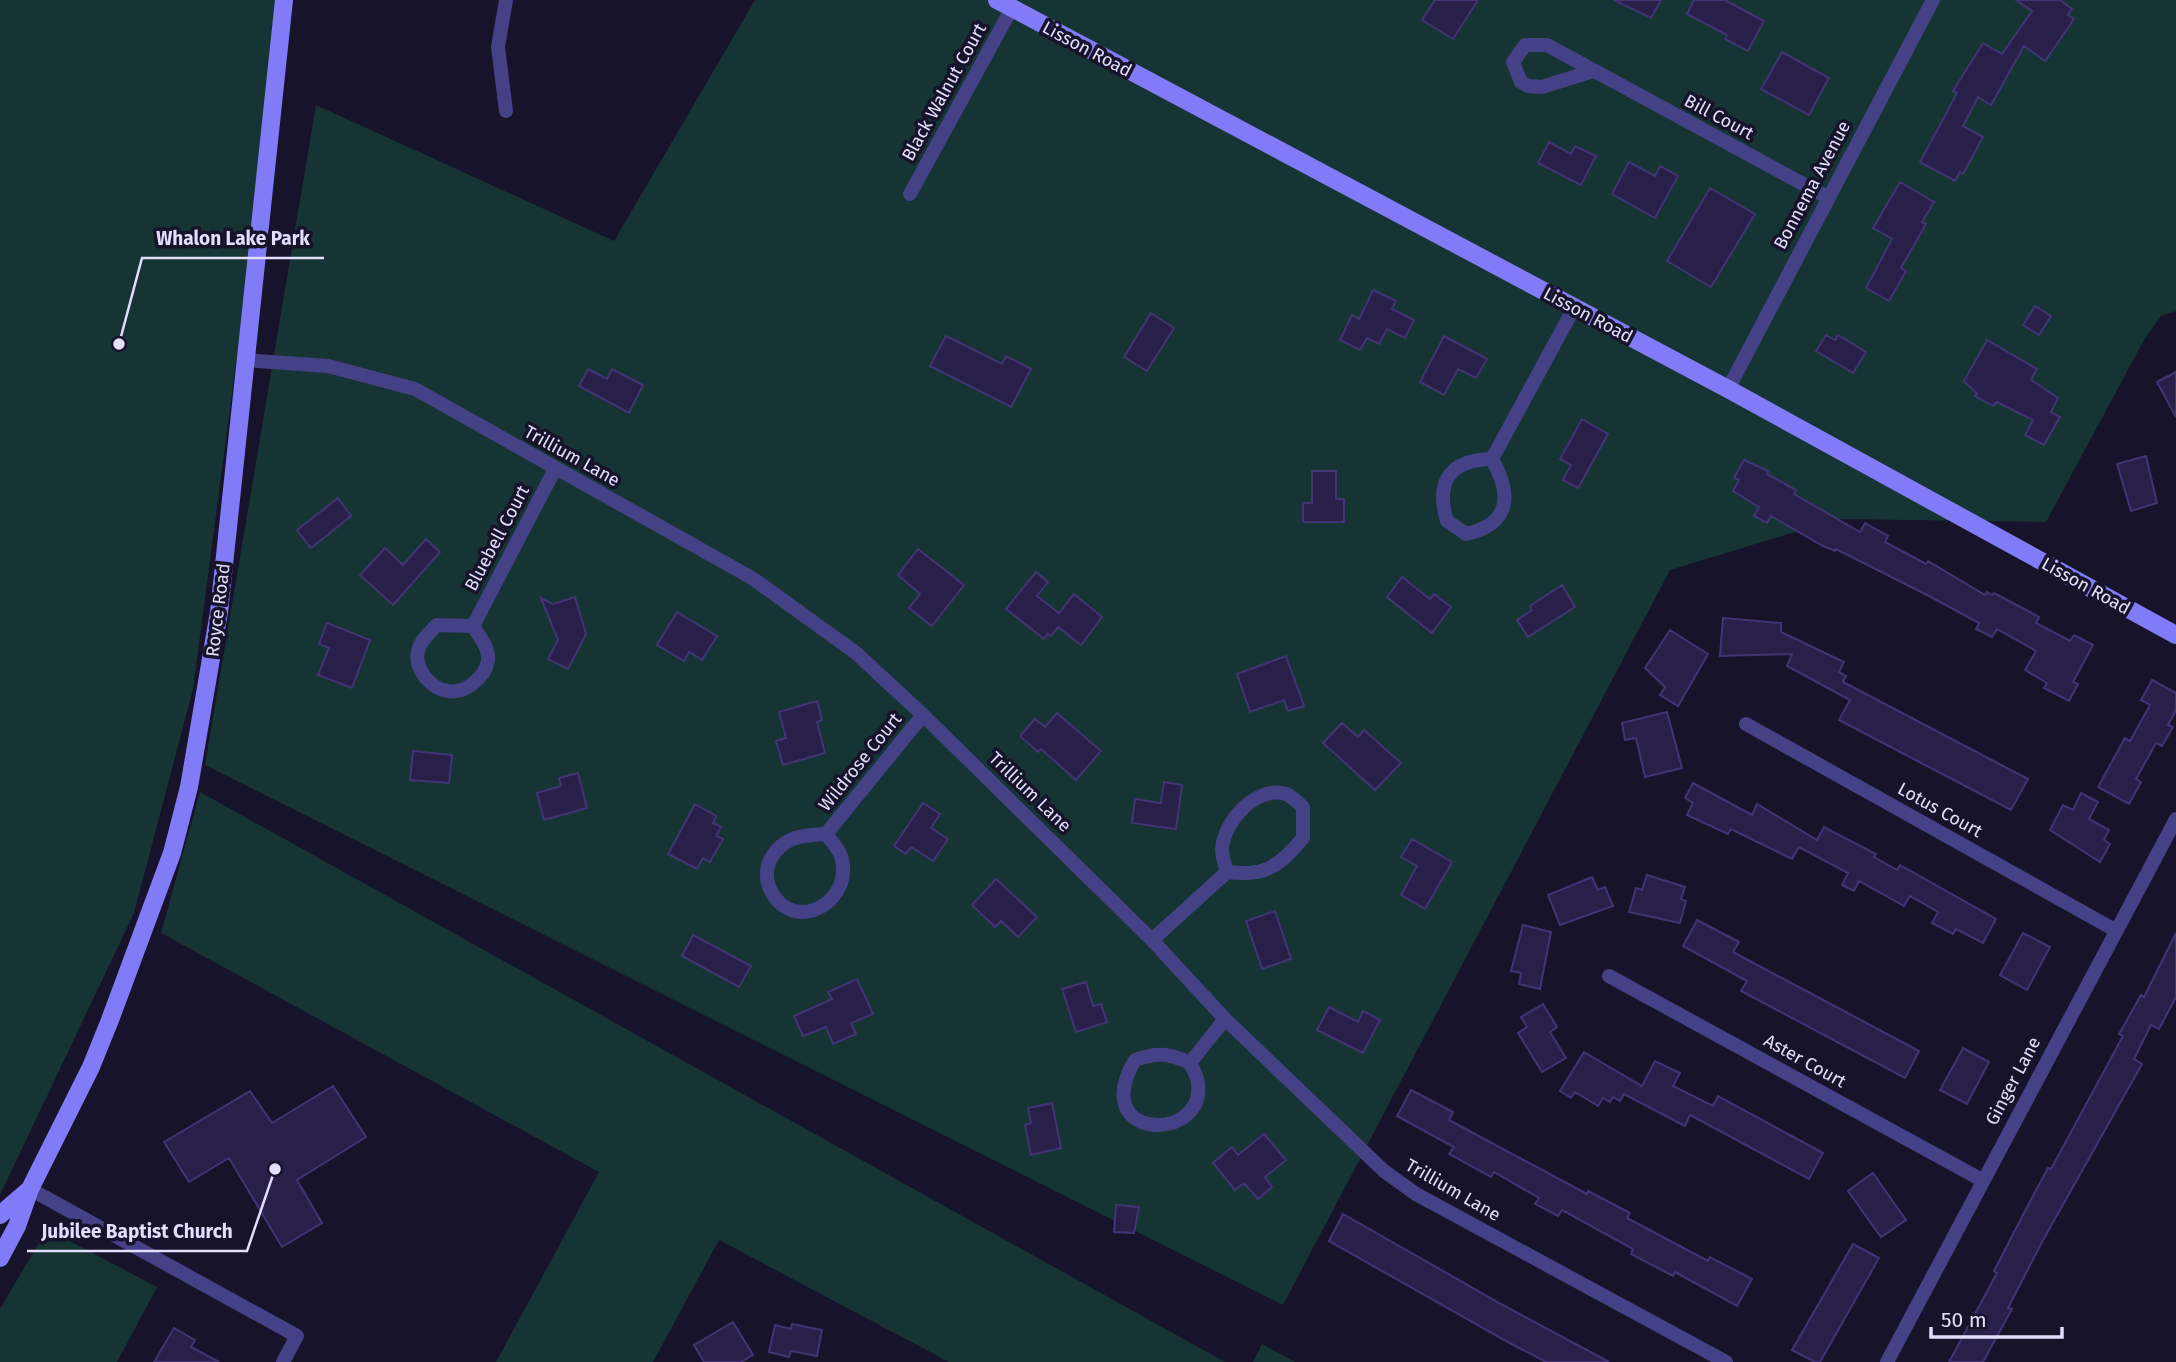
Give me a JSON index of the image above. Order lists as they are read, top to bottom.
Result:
{
  "streets": {
    "street": [
      "Lisson Road",
      "Black Walnut Court",
      "Bill Court",
      "Bonnema Avenue",
      "Trillium Lane",
      "Bluebell Court",
      "Royce Road",
      "Wildrose Court",
      "Lotus Court",
      "Aster Court",
      "Ginger Lane"
    ]
  },
  "crossings": [
    ["Lisson Road", "Black Walnut Court"],
    ["Lisson Road", "Bonnema Avenue"],
    ["Bill Court", "Bonnema Avenue"],
    ["Trillium Lane", "Bluebell Court"],
    ["Trillium Lane", "Royce Road"],
    ["Trillium Lane", "Wildrose Court"],
    ["Lotus Court", "Ginger Lane"],
    ["Aster Court", "Ginger Lane"]
  ],
  "places": ["Whalon Lake Park", "Jubilee Baptist Church"],
  "scale_bar": "50 m"
}
